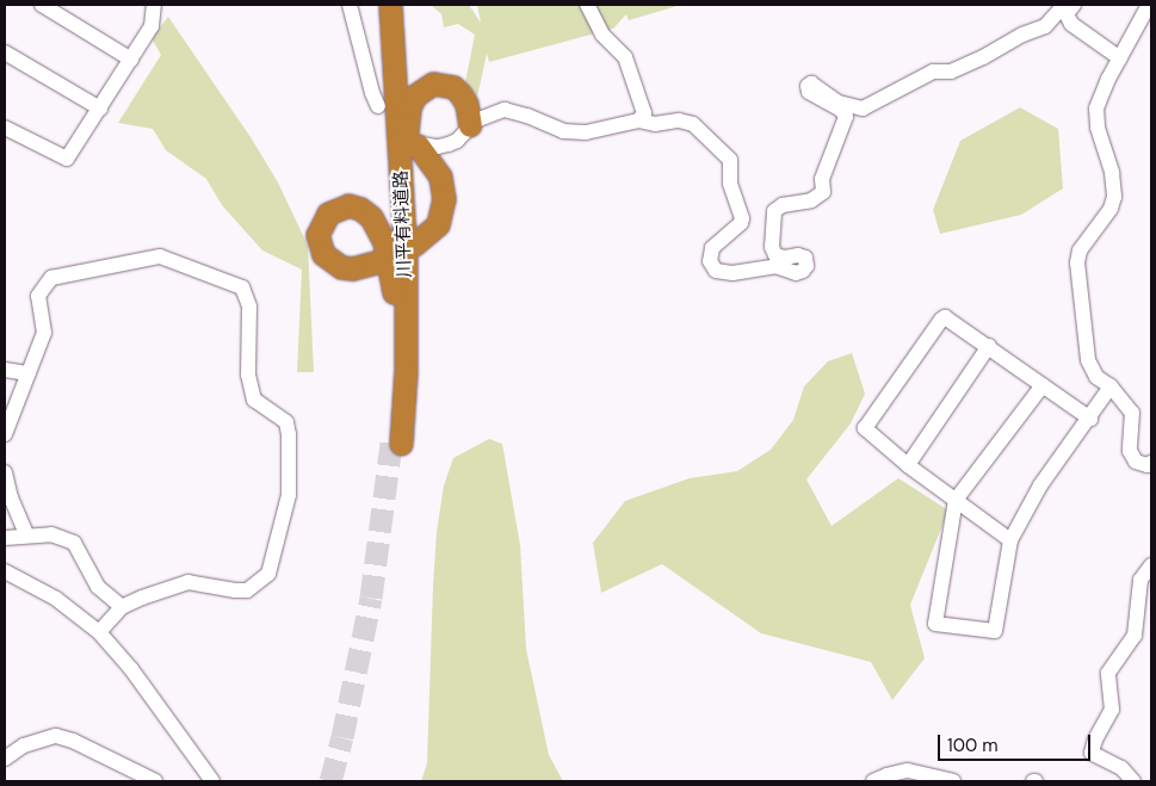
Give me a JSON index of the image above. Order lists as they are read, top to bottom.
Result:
{
  "streets": {
    "highway": ["川平有料道路"]
  },
  "scale_bar": "100 m"
}
